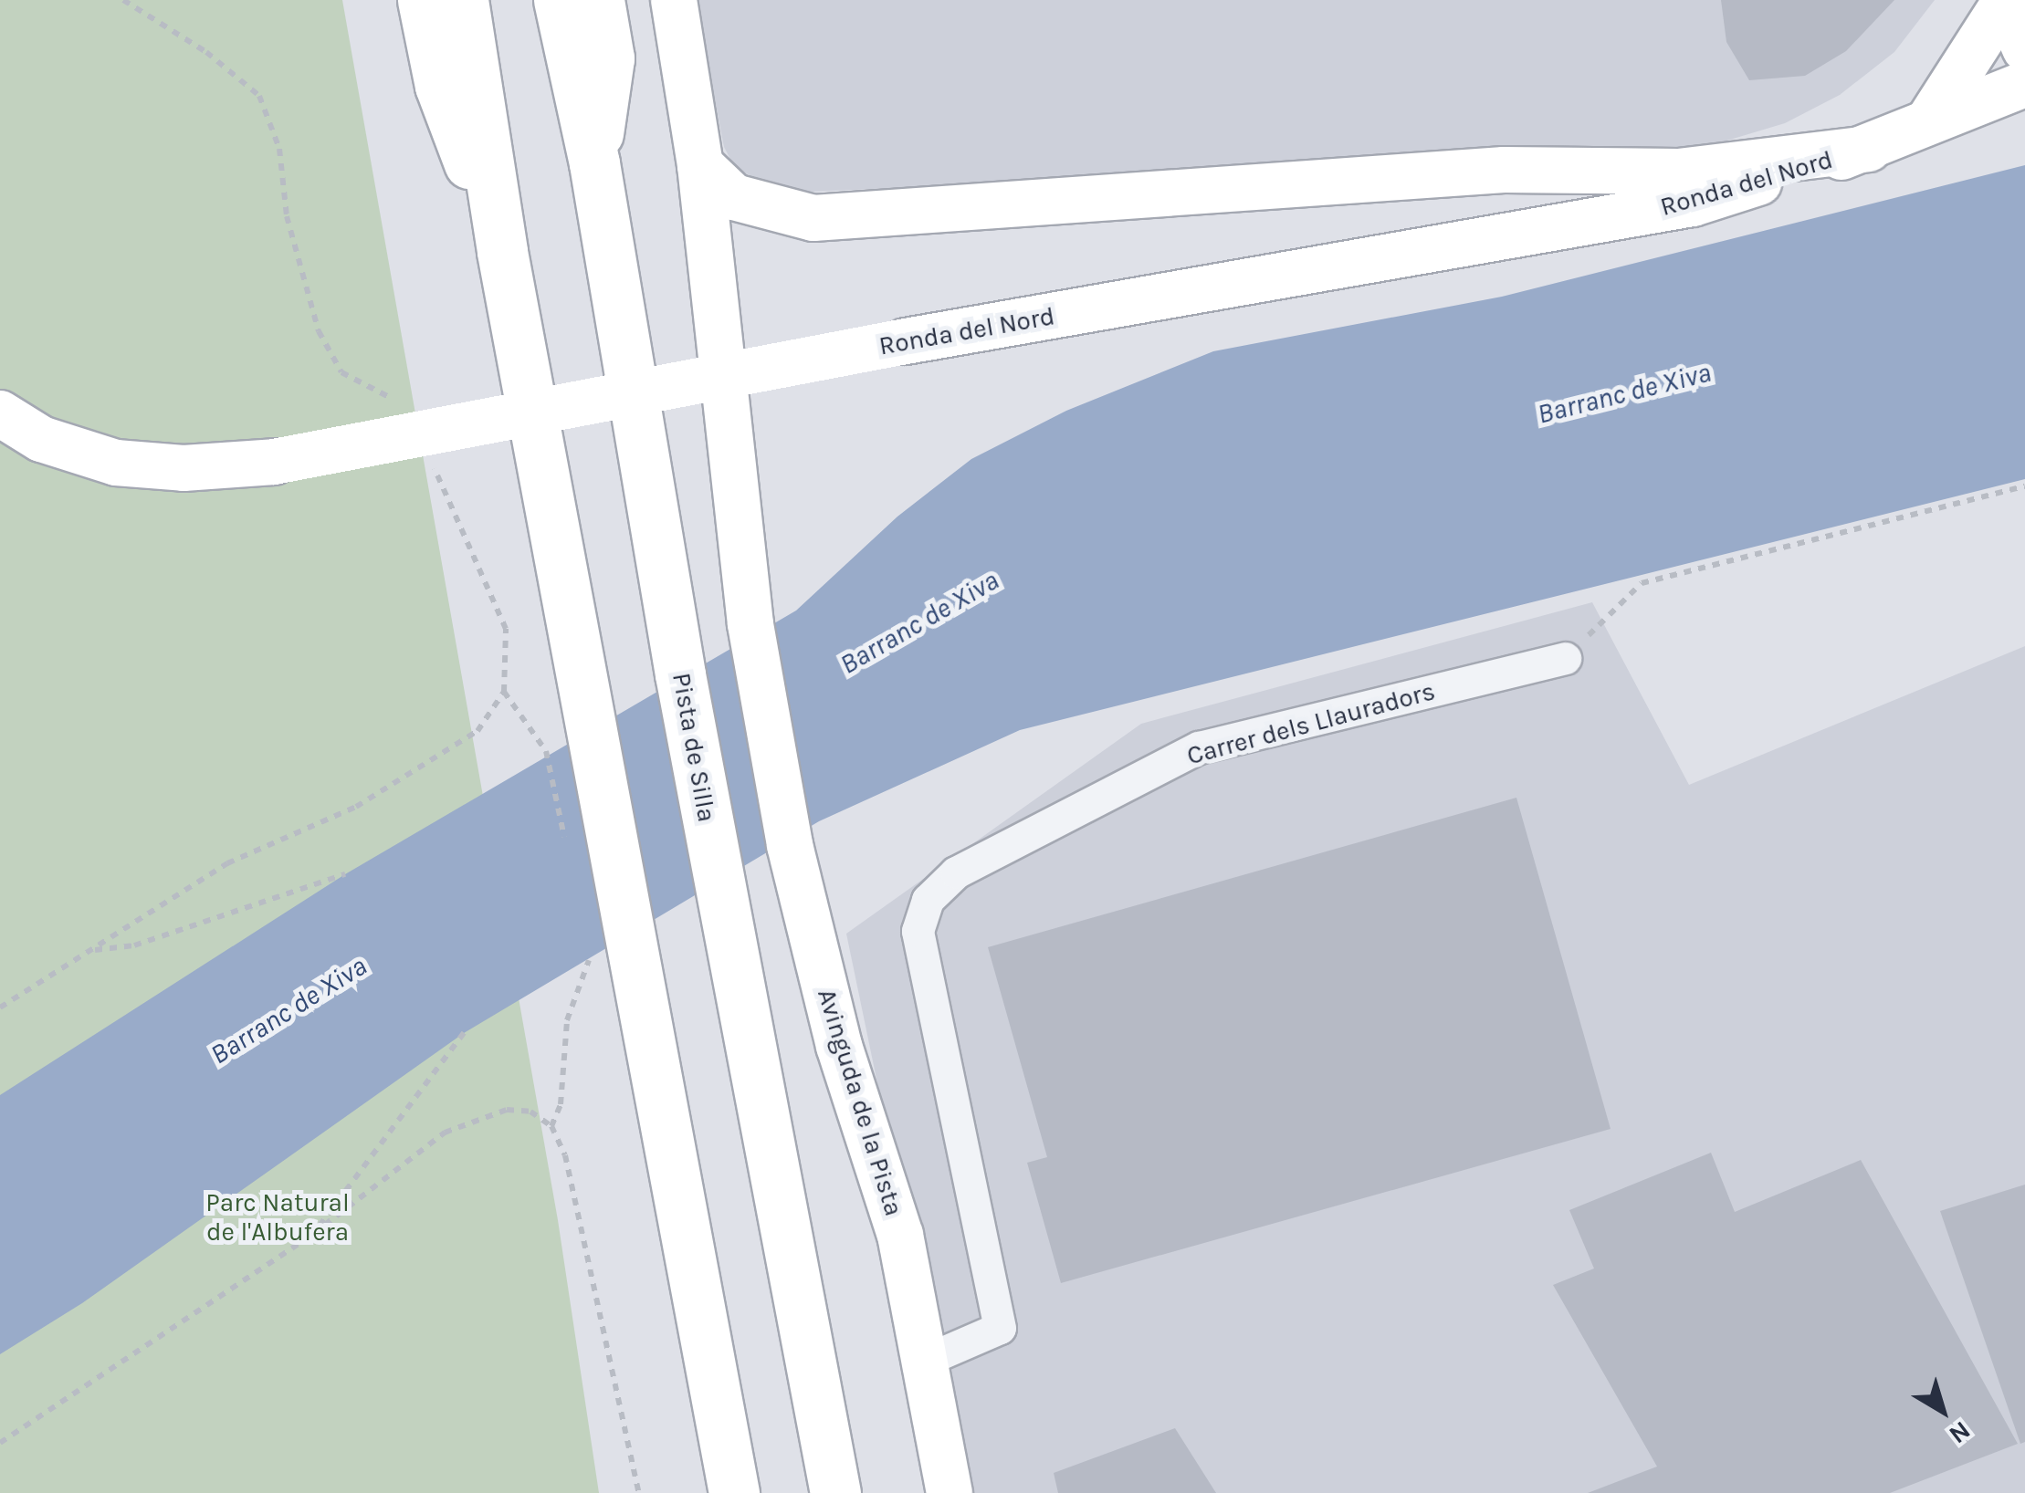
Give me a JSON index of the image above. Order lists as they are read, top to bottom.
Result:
{
  "streets": {
    "highway": ["Pista de Silla"],
    "street": ["Ronda del Nord", "Carrer dels Llauradors", "Avinguda de la Pista"]
  },
  "crossings": [
    ["Carrer dels Llauradors", "Avinguda de la Pista"]
  ],
  "water": ["Barranc de Xiva"],
  "parks": ["Parc Natural de l'Albufera"],
  "north": "bottom right"
}
